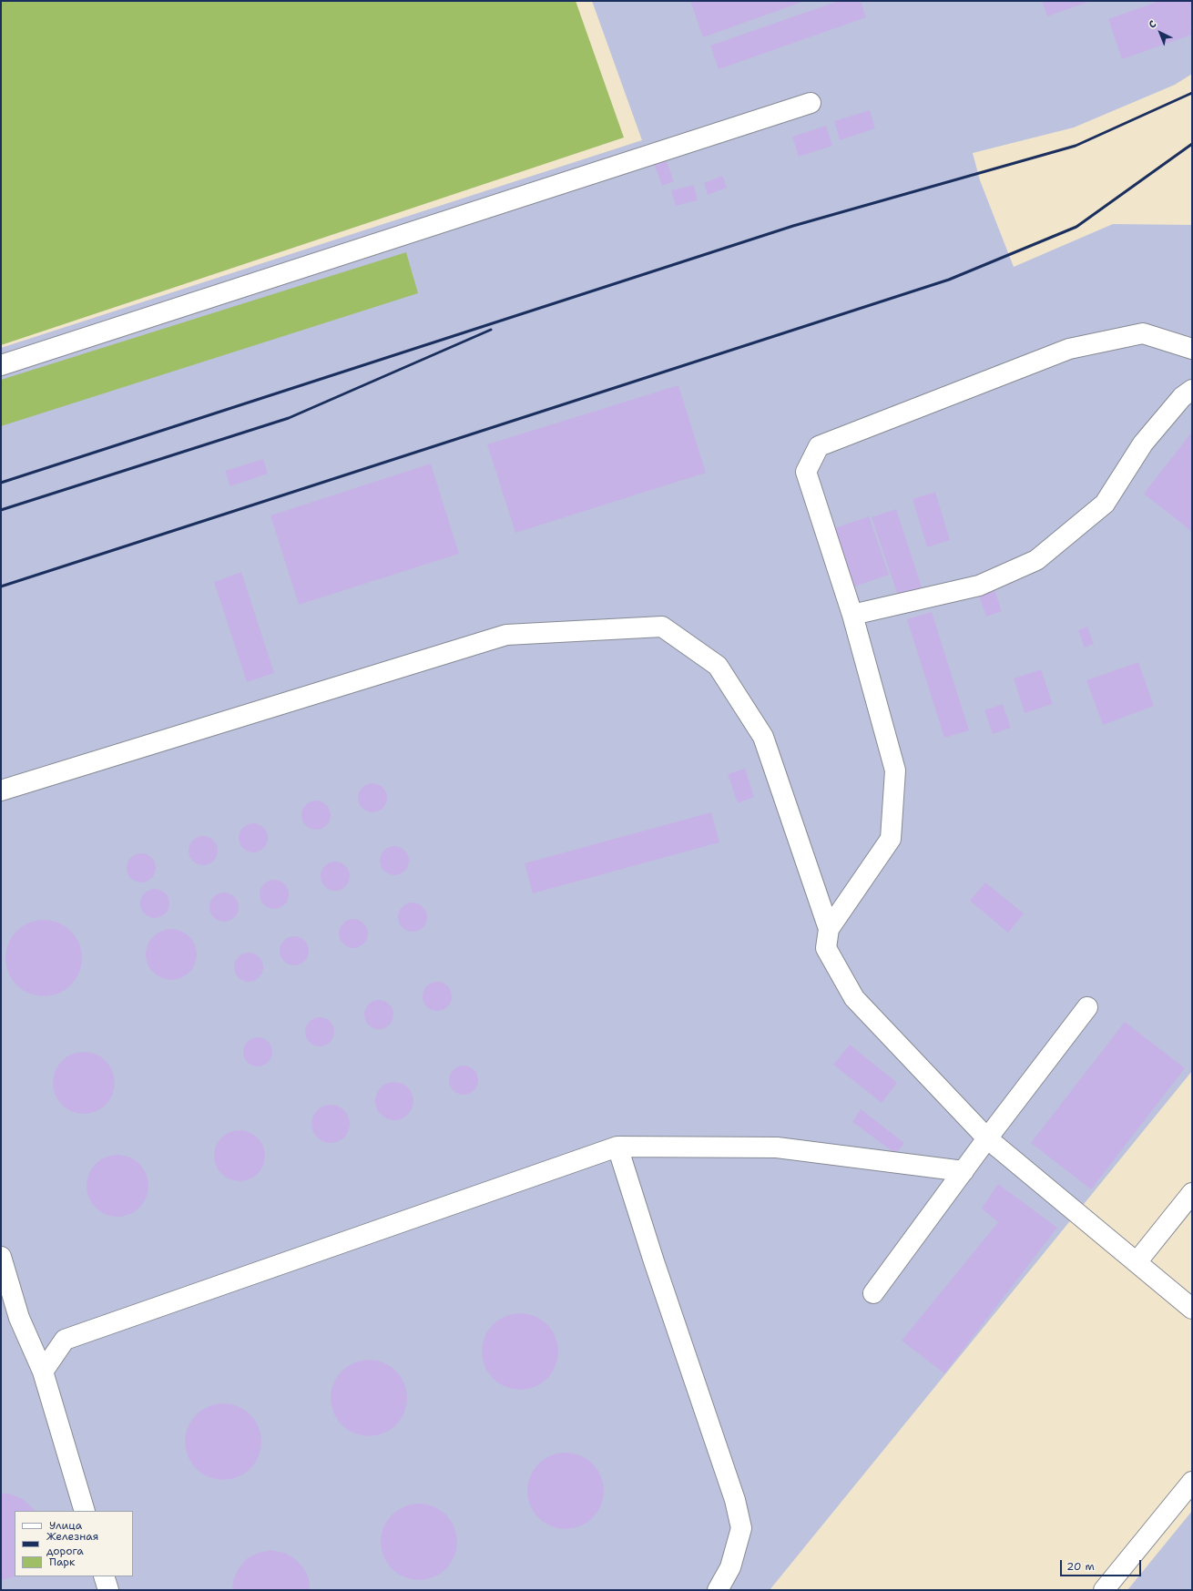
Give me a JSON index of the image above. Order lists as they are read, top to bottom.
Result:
{
  "legend": ["Улица", "Железная дорога", "Парк"],
  "scale_bar": "20 m",
  "north": "top left"
}
